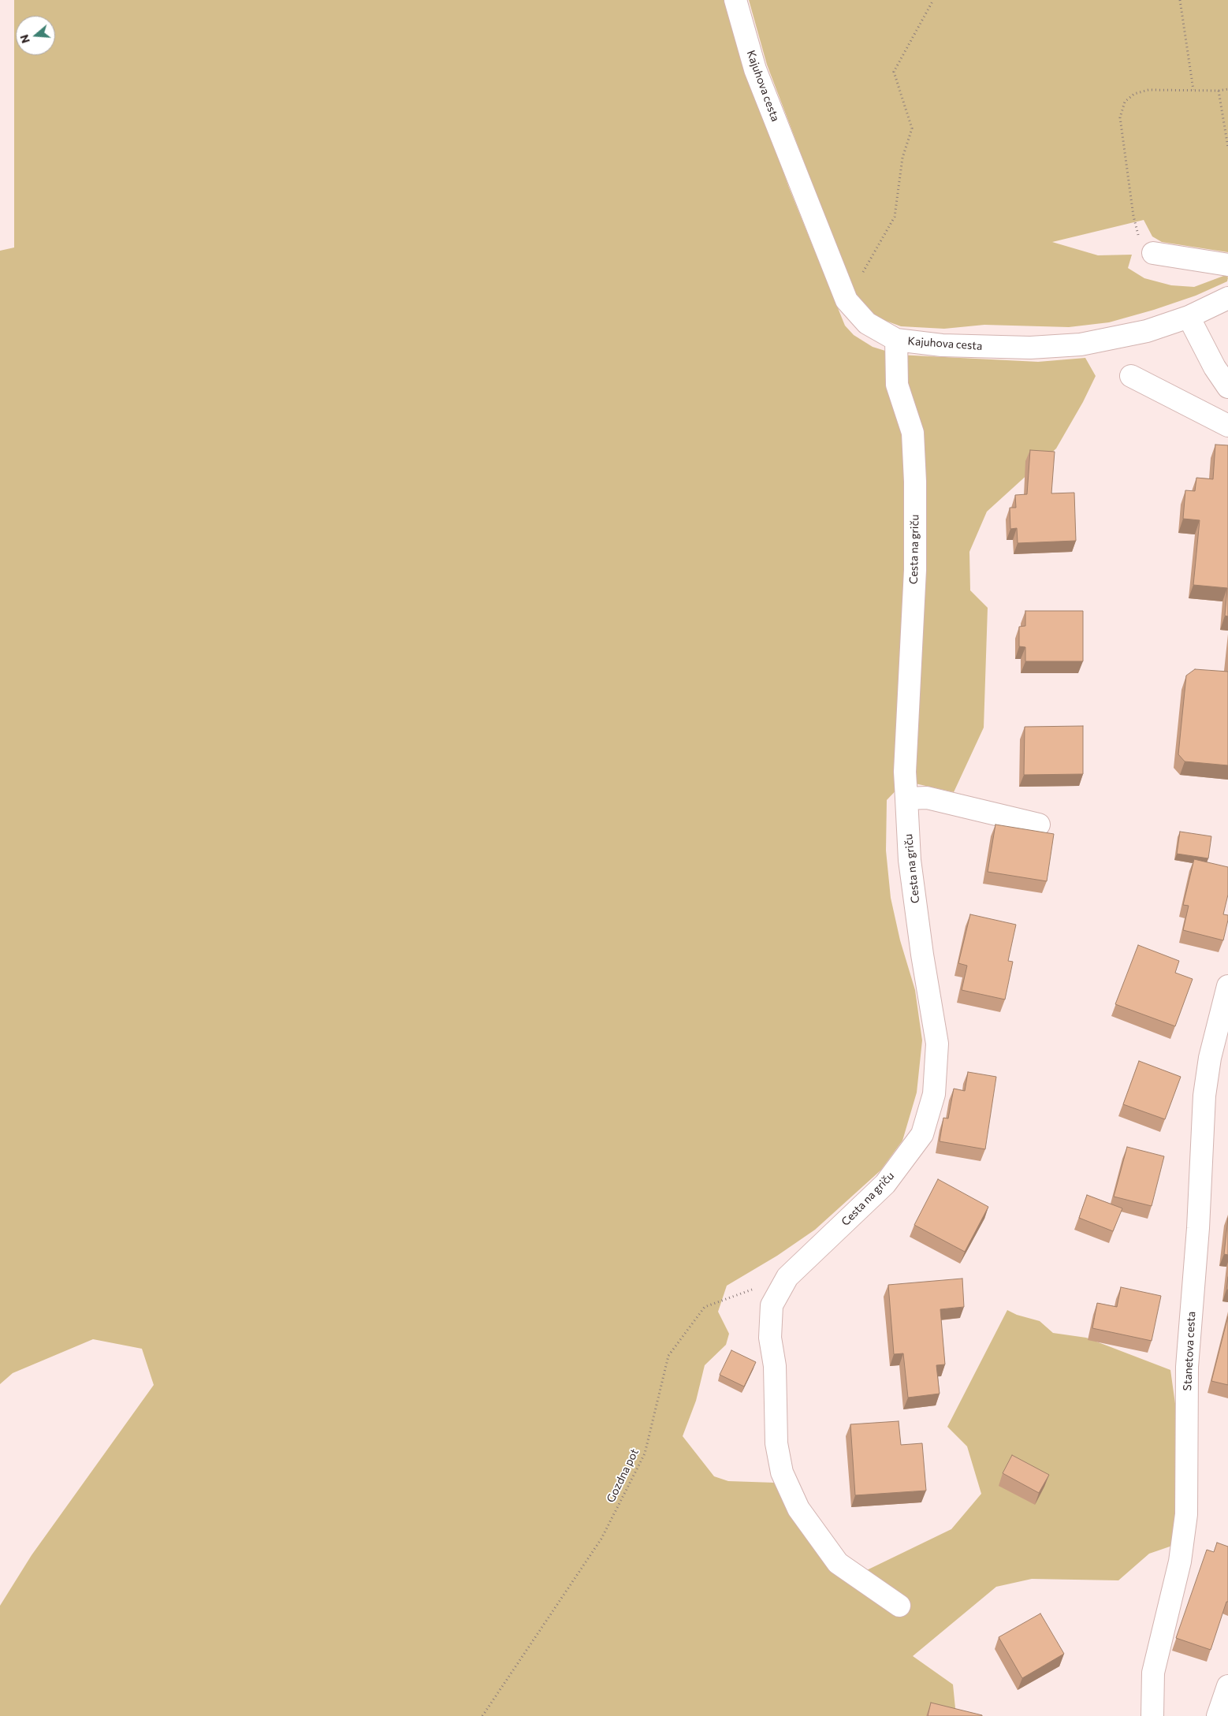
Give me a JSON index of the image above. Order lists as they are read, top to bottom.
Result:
{
  "streets": {
    "street": ["Kajuhova cesta", "Cesta na griču", "Stanetova cesta"],
    "path": ["Gozdna pot"]
  },
  "crossings": [
    ["Kajuhova cesta", "Cesta na griču"]
  ],
  "north": "left"
}
